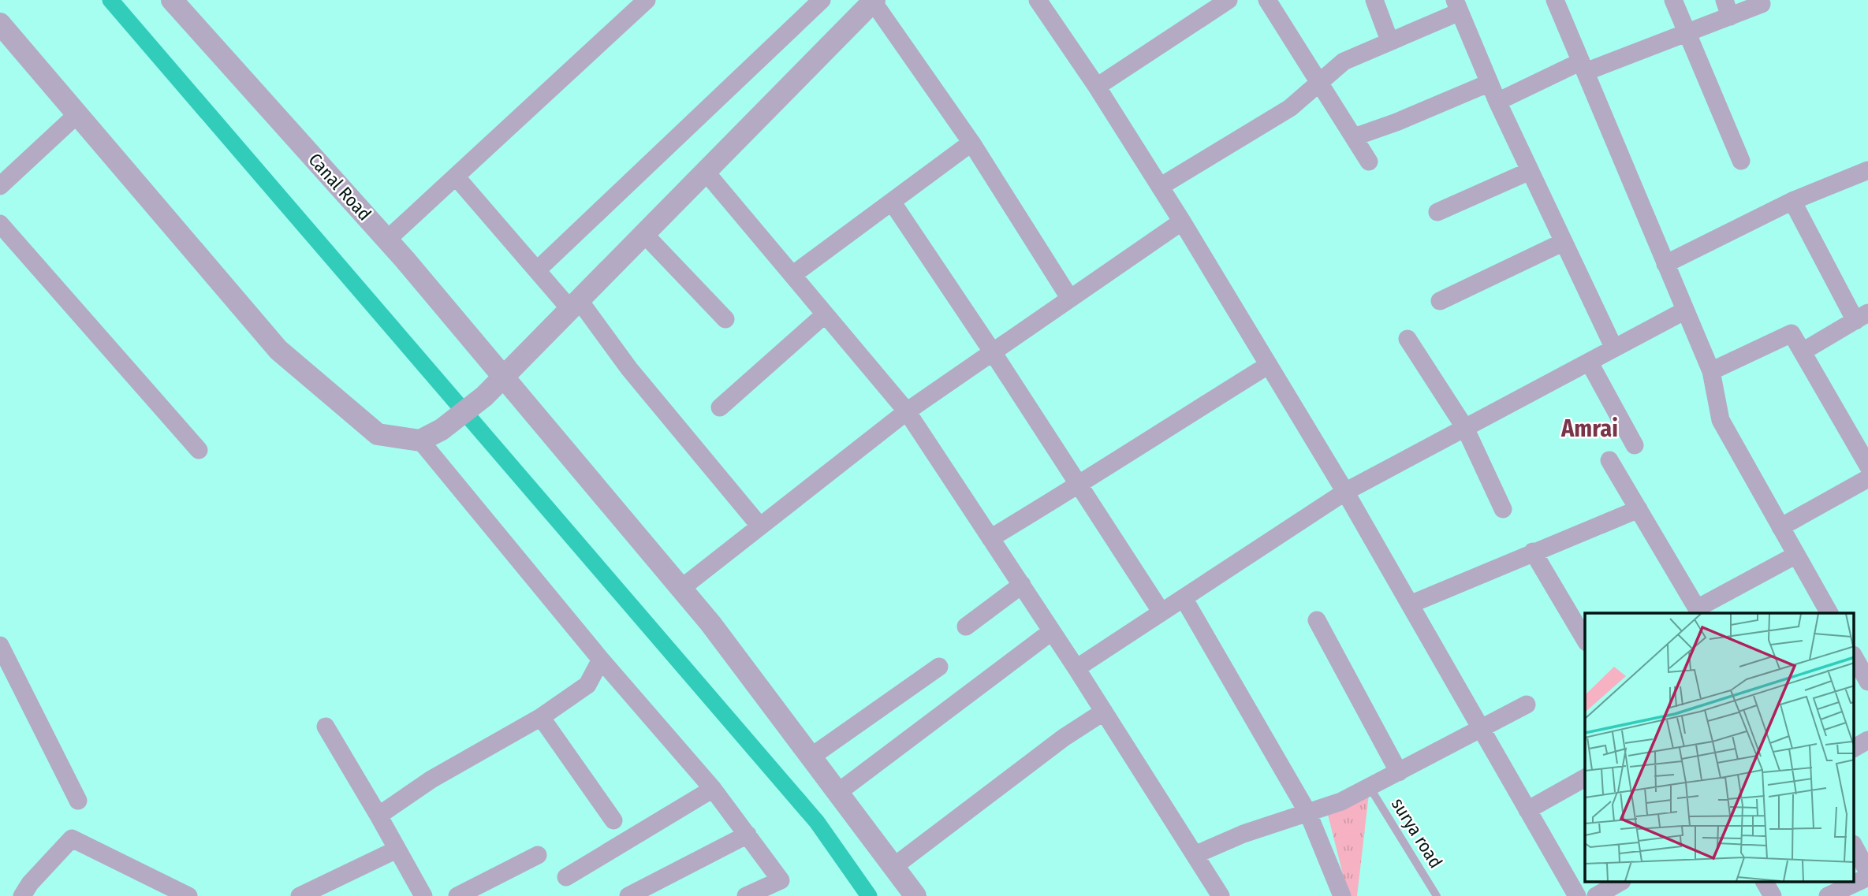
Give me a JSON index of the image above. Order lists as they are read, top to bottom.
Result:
{
  "streets": {
    "street": ["Canal Road"],
    "lane": ["surya road"]
  },
  "districts": ["Amrai"]
}
